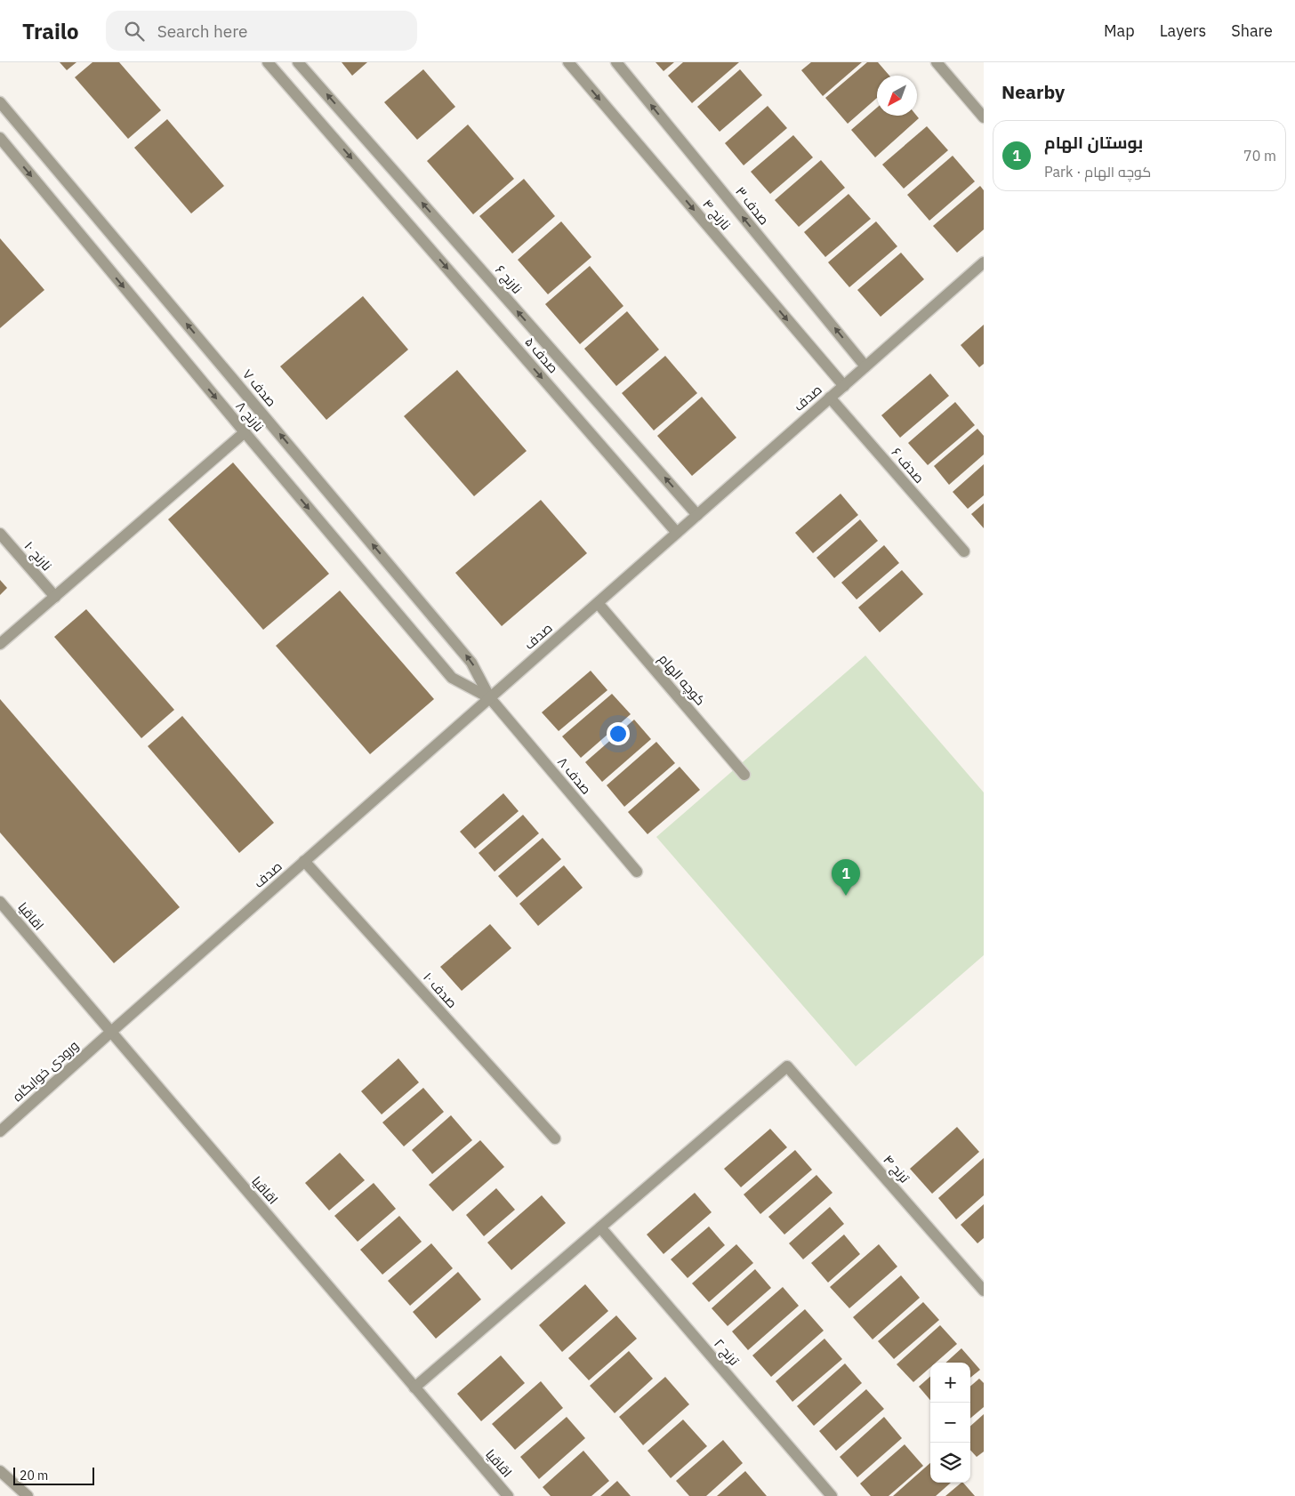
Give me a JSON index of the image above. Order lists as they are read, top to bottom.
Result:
{
  "streets": {
    "street": [
      "صدف ۳",
      "نارنج ۴",
      "نارنج ۶",
      "صدف ۵",
      "صدف ۷",
      "صدف",
      "نارنج ۸",
      "صدف ۶",
      "نارنج ۱۰",
      "کوچه الهام",
      "صدف ۸",
      "اقاقیا",
      "صدف ۱۰",
      "ورودی خوابگاه",
      "ترنج ۴",
      "ترنج ۲"
    ]
  },
  "crossings": [
    ["صدف ۳", "صدف"],
    ["نارنج ۴", "صدف"],
    ["نارنج ۶", "صدف"],
    ["صدف ۵", "صدف"],
    ["صدف ۷", "صدف"],
    ["صدف ۷", "نارنج ۸"],
    ["صدف ۷", "صدف ۸"],
    ["صدف", "نارنج ۸"],
    ["صدف", "صدف ۶"],
    ["صدف", "کوچه الهام"],
    ["صدف", "صدف ۸"],
    ["صدف", "اقاقیا"],
    ["صدف", "صدف ۱۰"],
    ["صدف", "ورودی خوابگاه"],
    ["نارنج ۸", "صدف ۸"],
    ["اقاقیا", "ورودی خوابگاه"],
    ["ترنج ۴", "ترنج ۲"]
  ],
  "one_way": [
    "صدف ۳",
    "نارنج ۴",
    "نارنج ۶",
    "صدف ۵",
    "صدف ۷",
    "نارنج ۸"
  ],
  "scale_bar": "20 m",
  "north": "bottom left",
  "page": {
    "header": "Trailo",
    "search": "Search here",
    "nav": ["Map", "Layers", "Share"],
    "heading": "Nearby",
    "list": [
      {
        "mark": "1",
        "name": "بوستان الهام",
        "note": "Park · کوچه الهام",
        "value": "70 m"
      }
    ],
    "pins": "1",
    "map_buttons": ["+", "−"],
    "scale": "20 m"
  }
}
